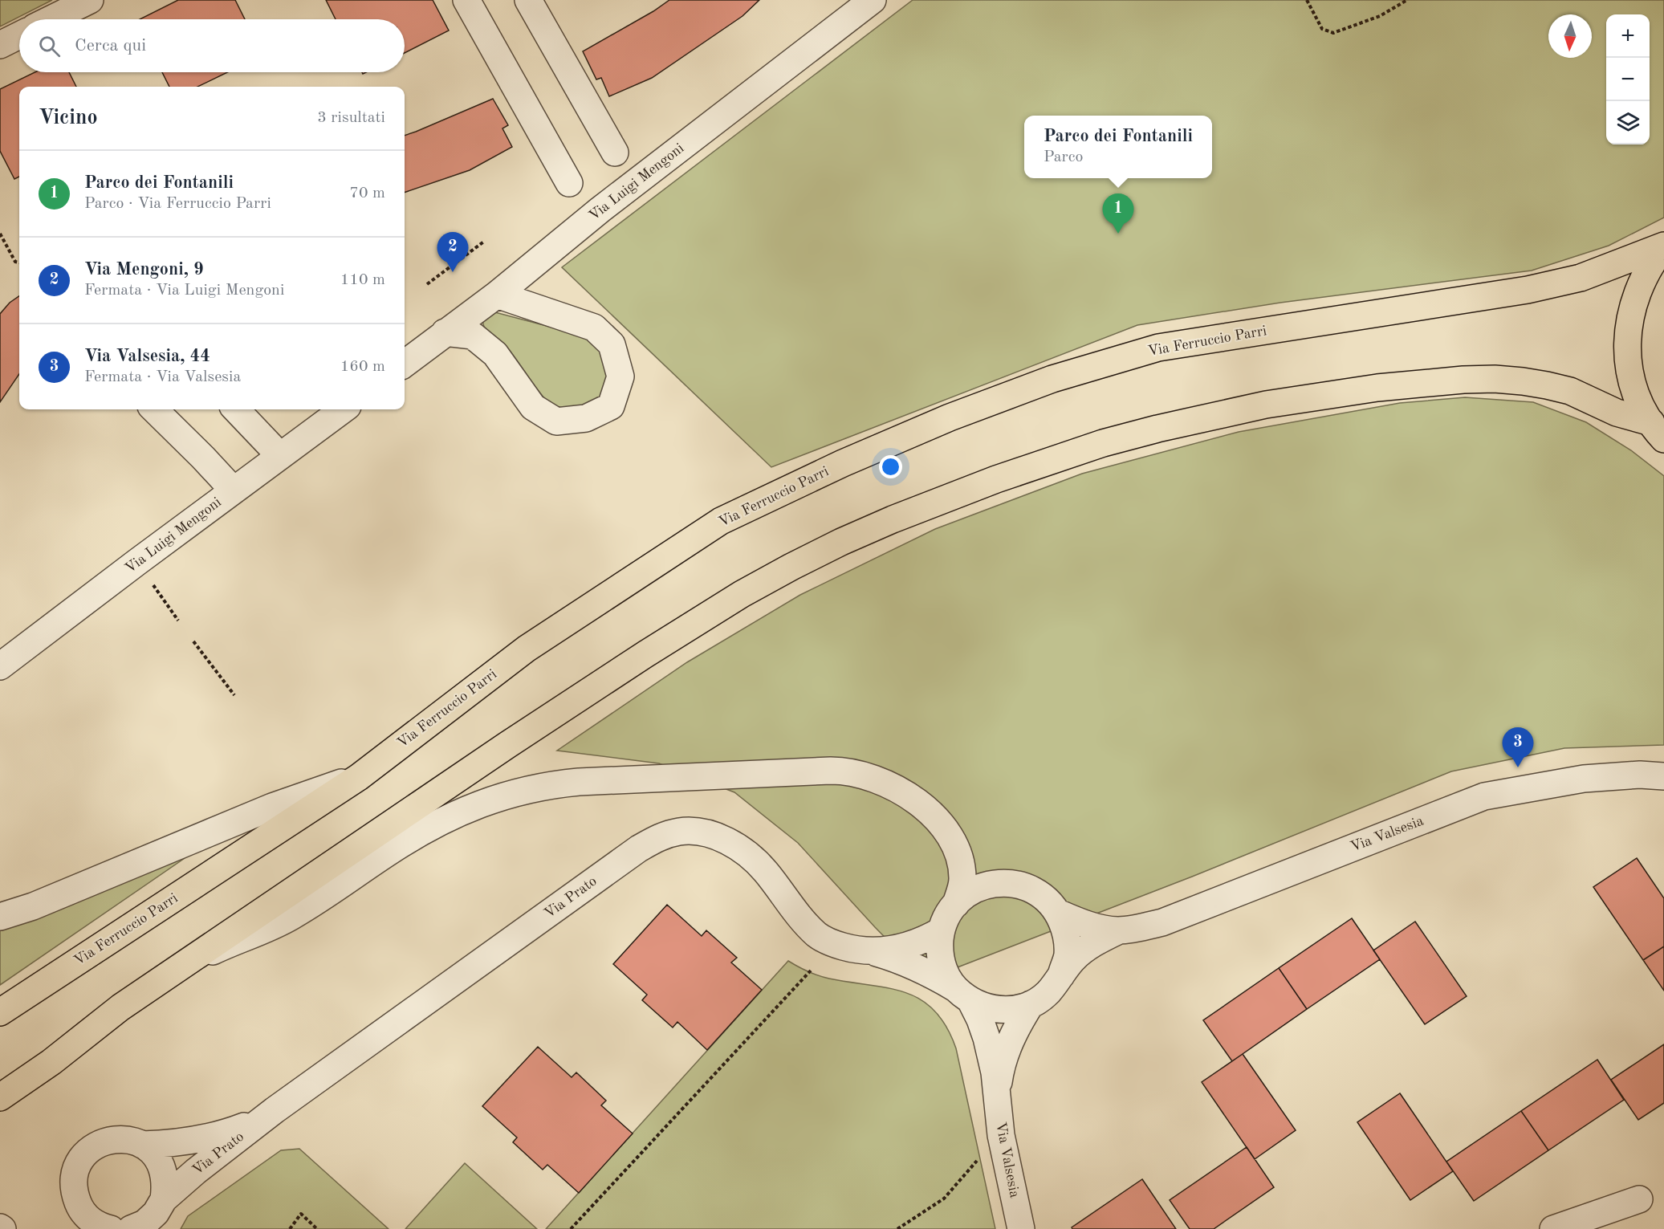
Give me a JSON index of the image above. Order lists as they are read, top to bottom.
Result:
{
  "streets": {
    "main road": ["Via Ferruccio Parri"],
    "street": ["Via Luigi Mengoni", "Via Valsesia", "Via Prato"]
  },
  "crossings": [
    ["Via Valsesia", "Via Prato"]
  ],
  "north": "bottom",
  "page": {
    "map_buttons": ["+", "−"],
    "search": "Cerca qui",
    "heading": ["Vicino", "3 risultati"],
    "popup": ["Parco dei Fontanili", "Parco"],
    "list": [
      {
        "mark": "1",
        "name": "Parco dei Fontanili",
        "note": "Parco · Via Ferruccio Parri",
        "value": "70 m"
      },
      {
        "mark": "2",
        "name": "Via Mengoni, 9",
        "note": "Fermata · Via Luigi Mengoni",
        "value": "110 m"
      },
      {
        "mark": "3",
        "name": "Via Valsesia, 44",
        "note": "Fermata · Via Valsesia",
        "value": "160 m"
      }
    ],
    "pins": ["1", "2", "3"]
  }
}
